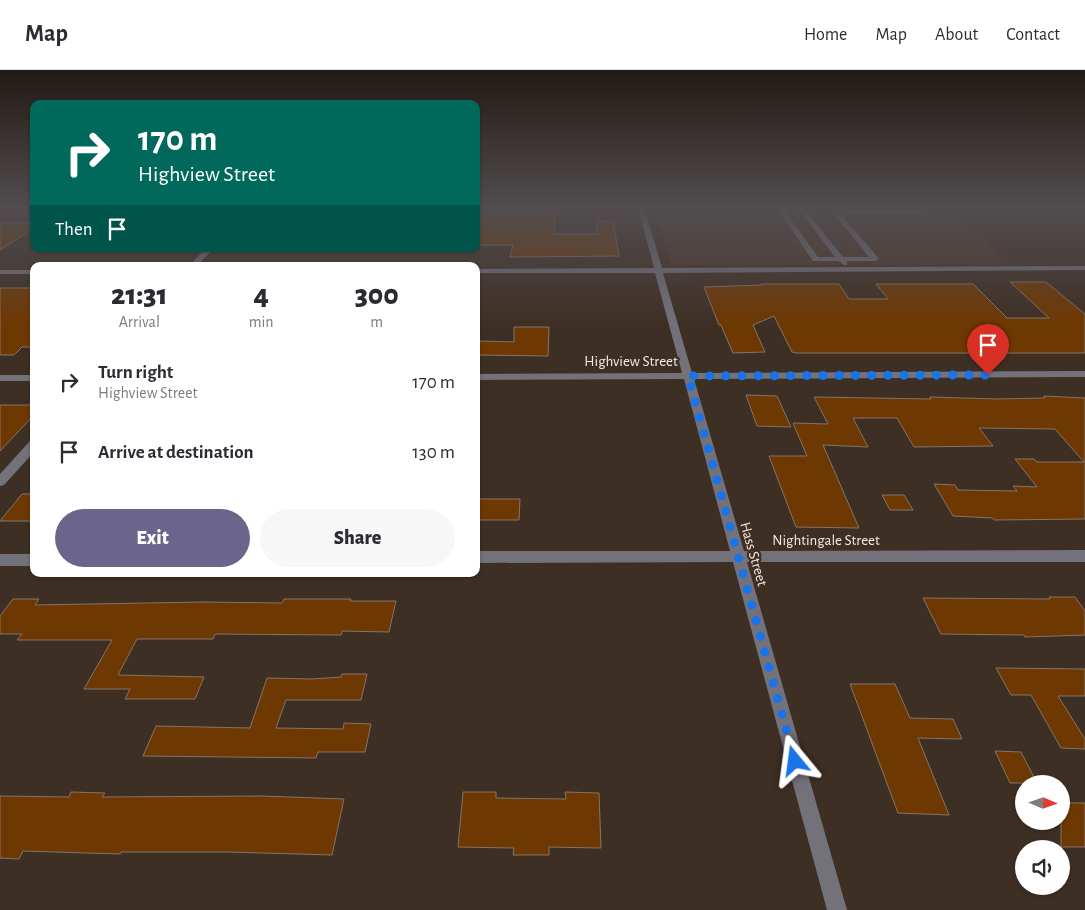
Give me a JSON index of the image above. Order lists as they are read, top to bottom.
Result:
{
  "streets": {
    "street": ["Highview Street", "Nightingale Street", "Hass Street"]
  },
  "crossings": [
    ["Highview Street", "Hass Street"],
    ["Nightingale Street", "Hass Street"]
  ],
  "north": "right",
  "page": {
    "header": "Map",
    "nav": [
      "Home",
      "Map",
      "About",
      "Contact"
    ],
    "turn": ["170 m", "Highview Street"],
    "then": "Then",
    "eta": [
      "21:31",
      "Arrival",
      "4",
      "min",
      "300",
      "m"
    ],
    "list": [
      {
        "name": "Turn right",
        "note": "Highview Street",
        "value": "170 m"
      },
      {
        "name": "Arrive at destination",
        "value": "130 m"
      }
    ],
    "buttons": ["Exit", "Share"]
  }
}
